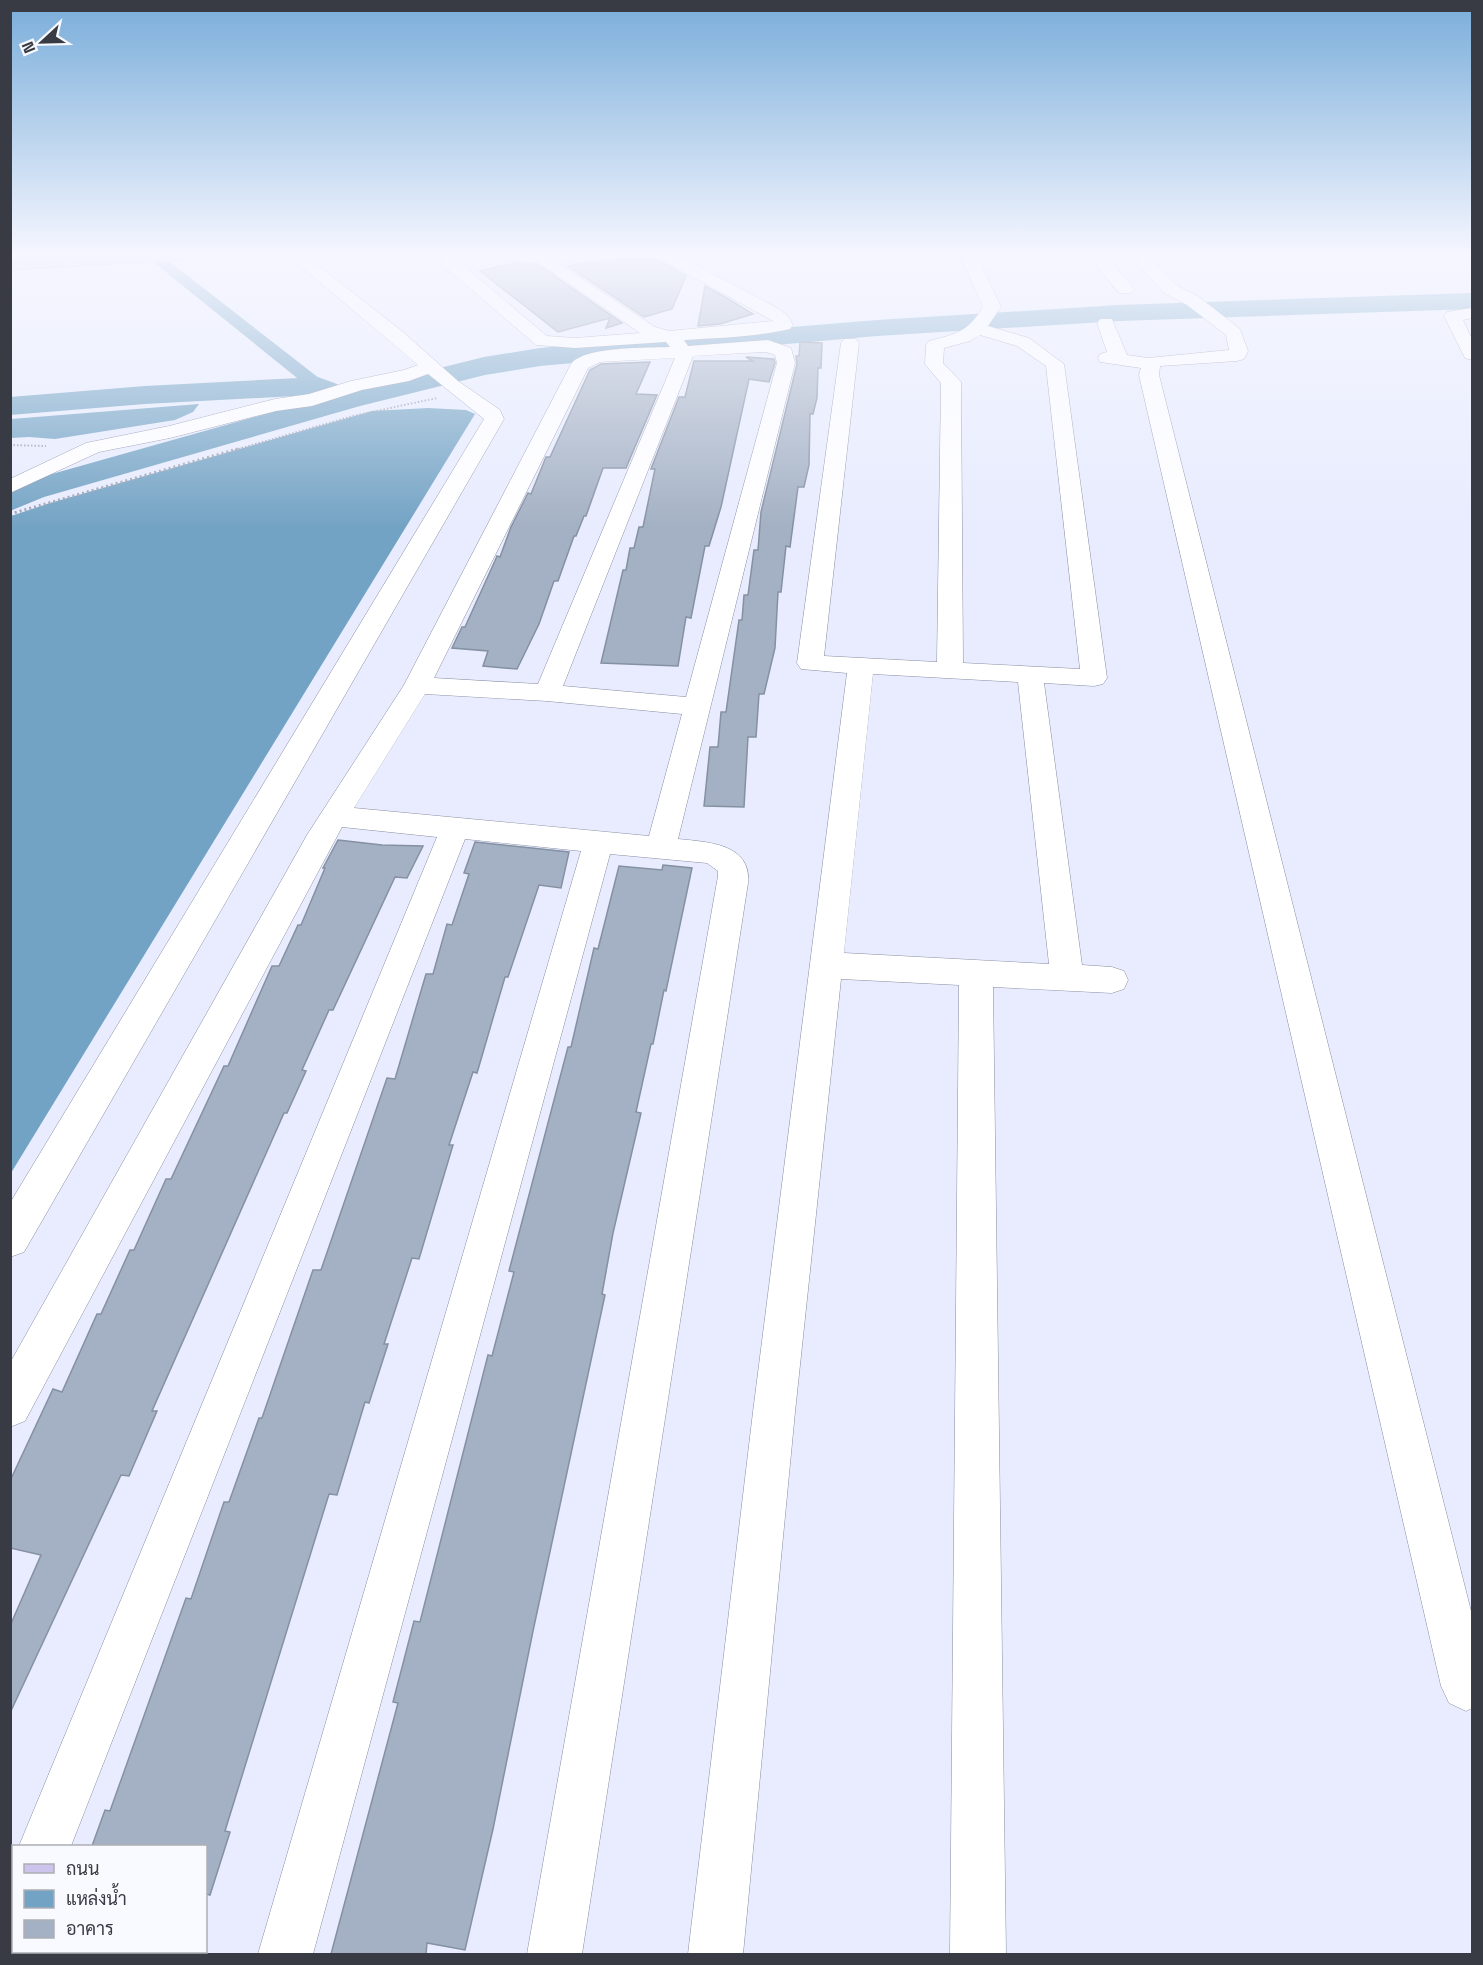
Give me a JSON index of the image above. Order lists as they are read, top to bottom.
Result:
{
  "legend": ["ถนน", "แหล่งน้ำ", "อาคาร"],
  "north": "left"
}
